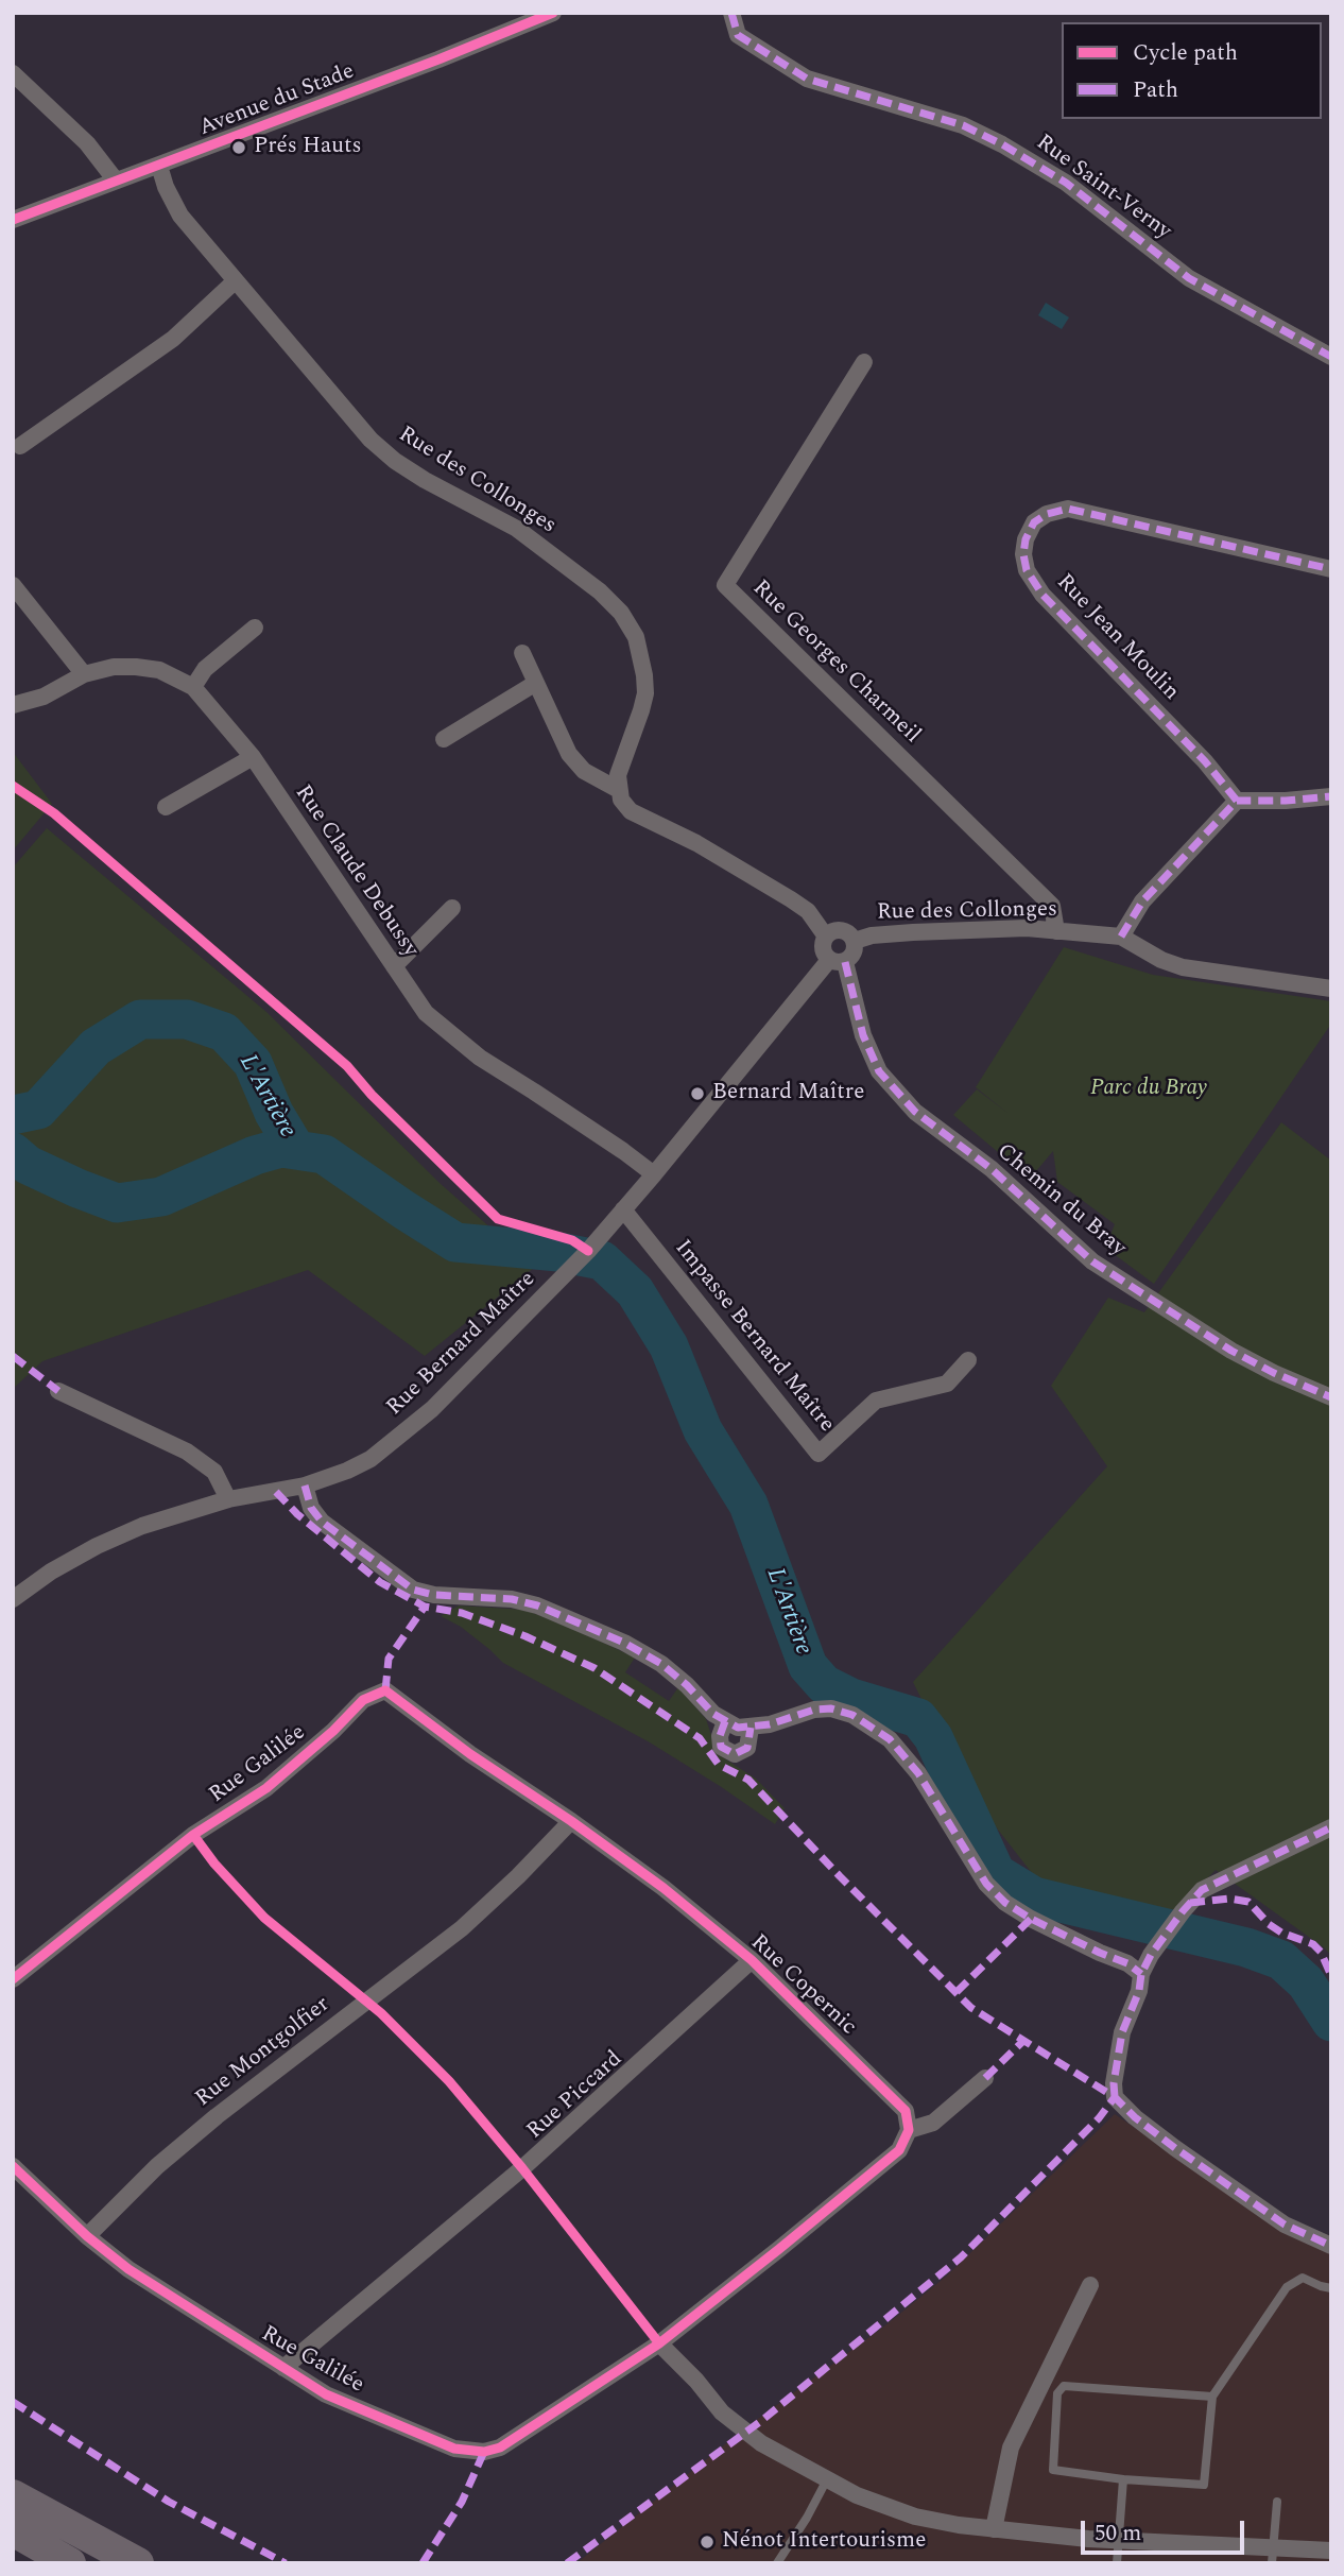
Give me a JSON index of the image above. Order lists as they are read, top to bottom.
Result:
{
  "streets": {
    "street": [
      "Avenue du Stade",
      "Rue Saint-Verny",
      "Rue des Collonges",
      "Rue Jean Moulin",
      "Rue Georges Charmeil",
      "Rue Claude Debussy",
      "Chemin du Bray",
      "Impasse Bernard Maître",
      "Rue Bernard Maître",
      "Rue Galilée",
      "Rue Copernic",
      "Rue Montgolfier",
      "Rue Piccard"
    ]
  },
  "crossings": [
    ["Avenue du Stade", "Rue des Collonges"],
    ["Rue des Collonges", "Rue Georges Charmeil"],
    ["Rue des Collonges", "Chemin du Bray"],
    ["Rue des Collonges", "Rue Bernard Maître"],
    ["Rue Claude Debussy", "Rue Bernard Maître"],
    ["Chemin du Bray", "Rue Bernard Maître"],
    ["Impasse Bernard Maître", "Rue Bernard Maître"],
    ["Rue Galilée", "Rue Copernic"],
    ["Rue Galilée", "Rue Montgolfier"],
    ["Rue Galilée", "Rue Piccard"],
    ["Rue Copernic", "Rue Montgolfier"],
    ["Rue Copernic", "Rue Piccard"]
  ],
  "water": ["L'Artière"],
  "parks": ["Parc du Bray"],
  "places": ["Prés Hauts", "Bernard Maître", "Nénot Intertourisme"],
  "legend": ["Cycle path", "Path"],
  "scale_bar": "50 m"
}
